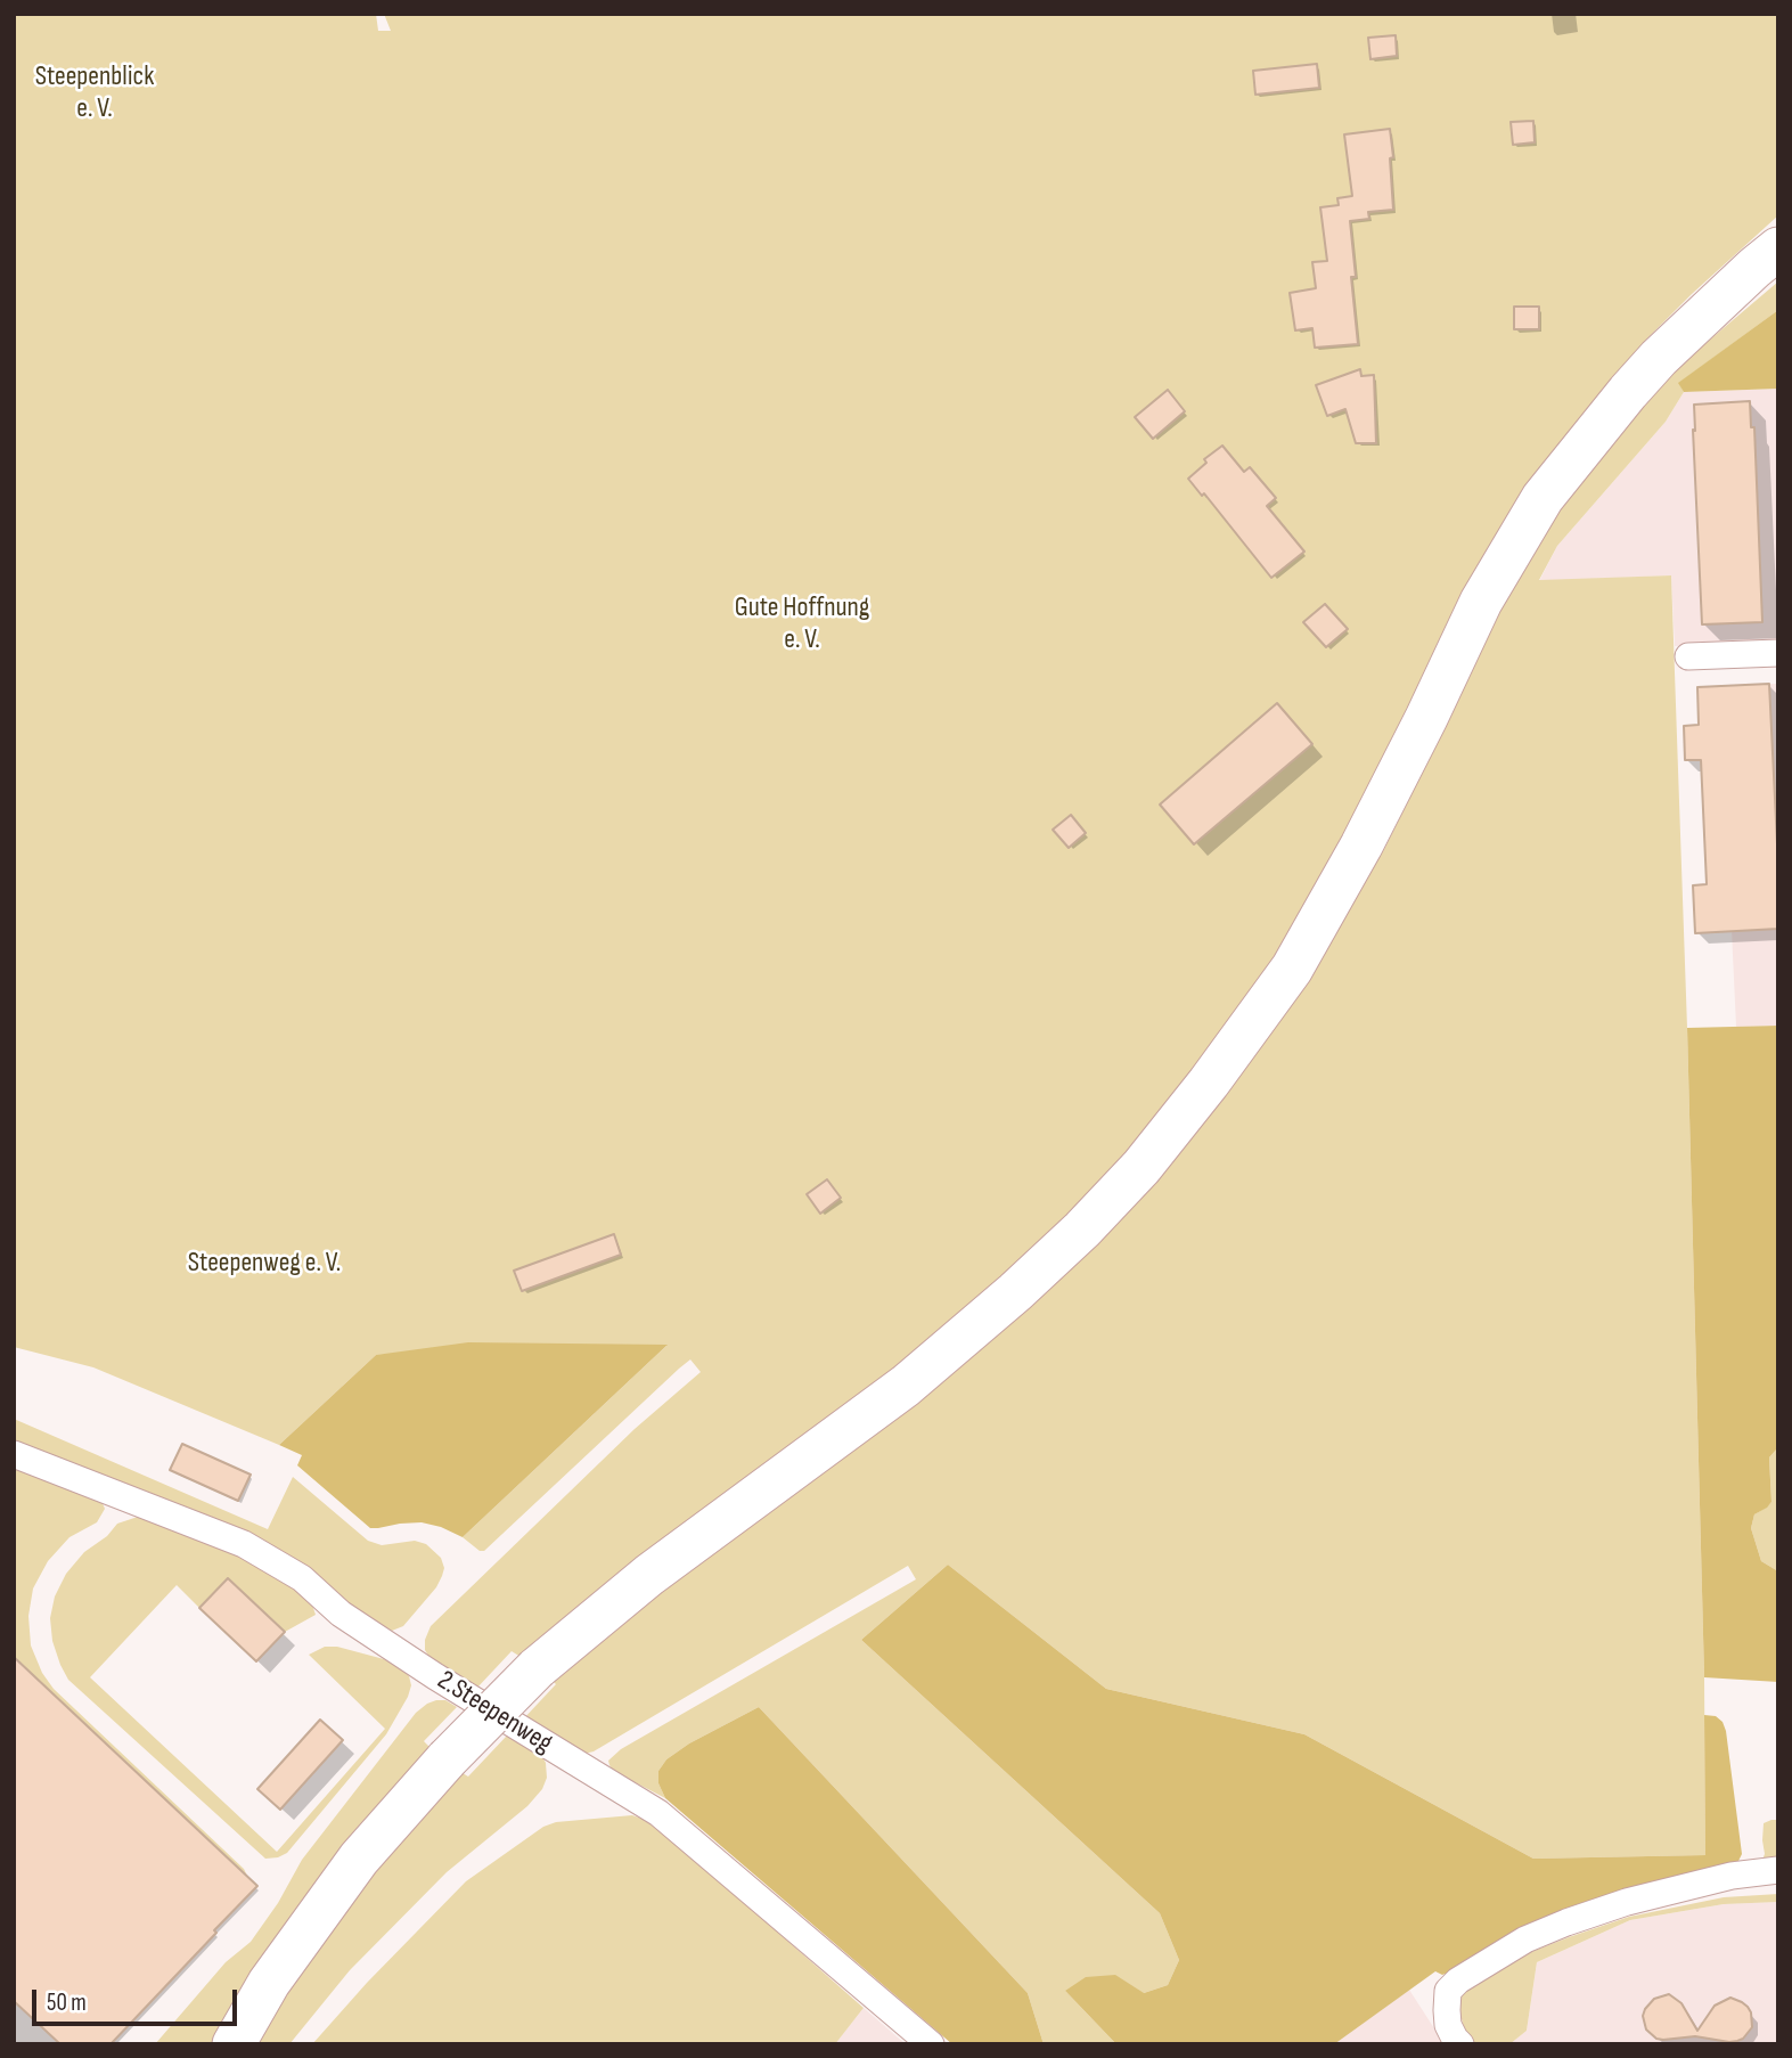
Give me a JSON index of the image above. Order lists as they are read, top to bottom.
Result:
{
  "streets": {
    "street": ["2.Steepenweg"]
  },
  "parks": ["Steepenblick e. V.", "Gute Hoffnung e. V.", "Steepenweg e. V."],
  "scale_bar": "50 m"
}
